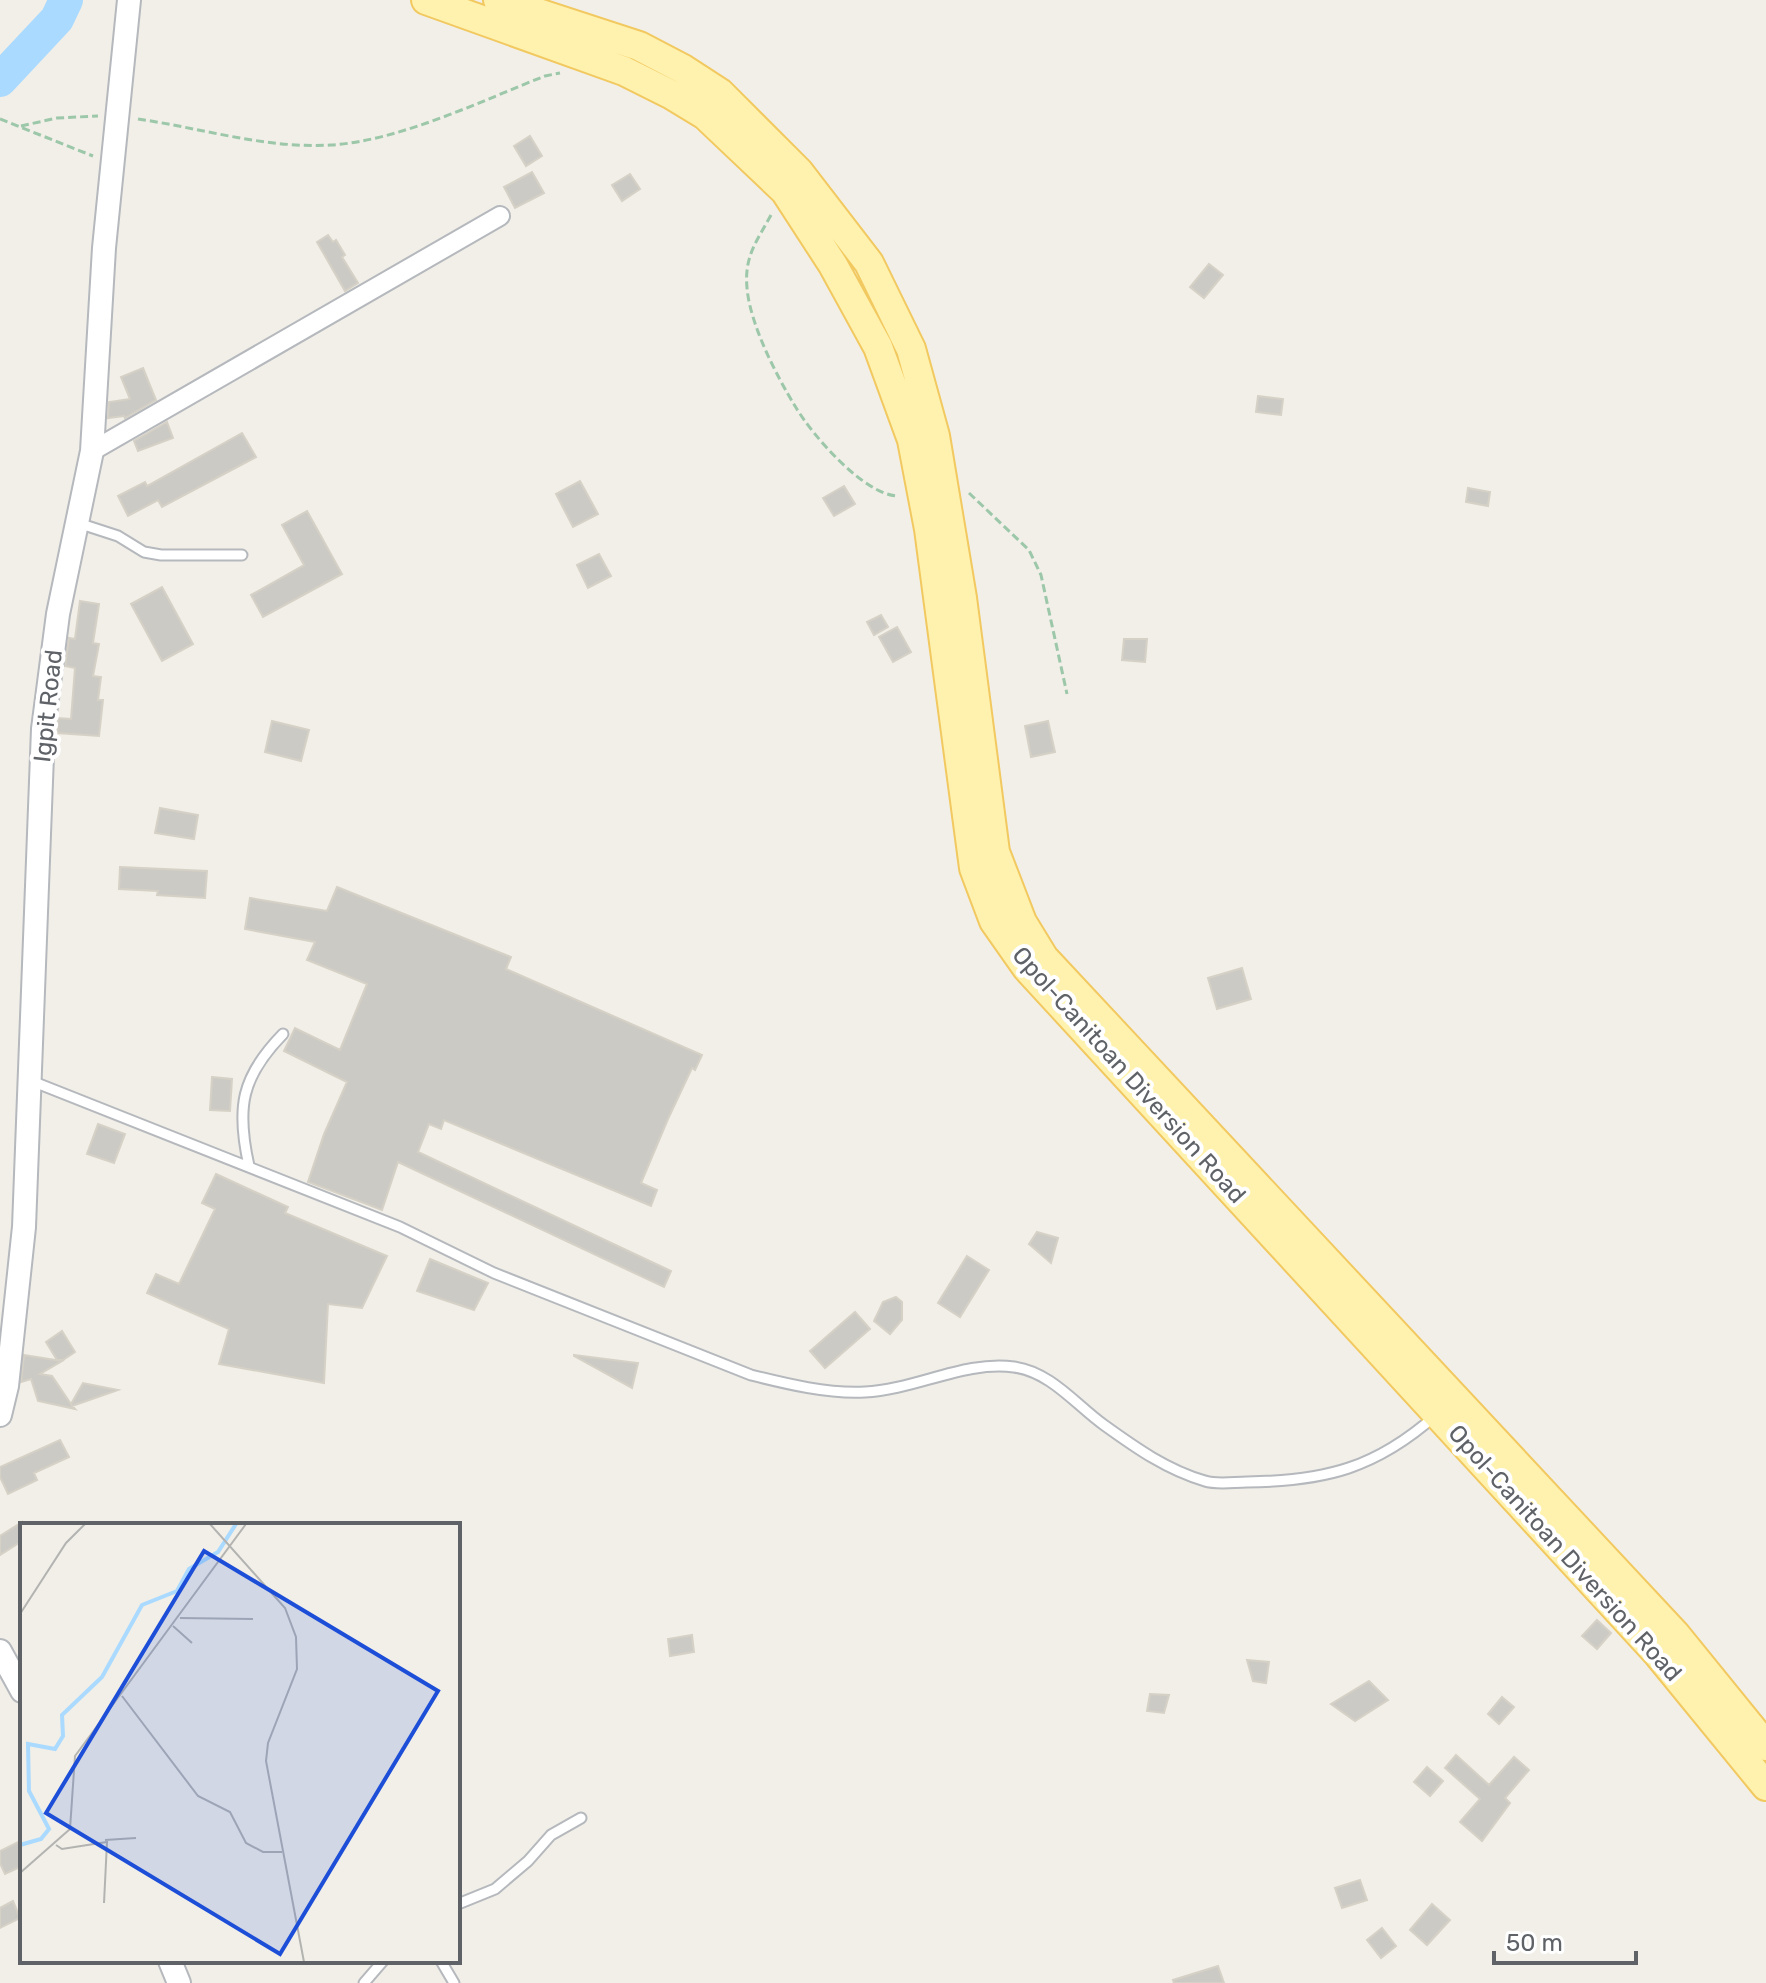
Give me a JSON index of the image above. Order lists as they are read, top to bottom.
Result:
{
  "streets": {
    "main road": ["Opol-Canitoan Diversion Road"],
    "street": ["Igpit Road"]
  },
  "scale_bar": "50 m"
}
